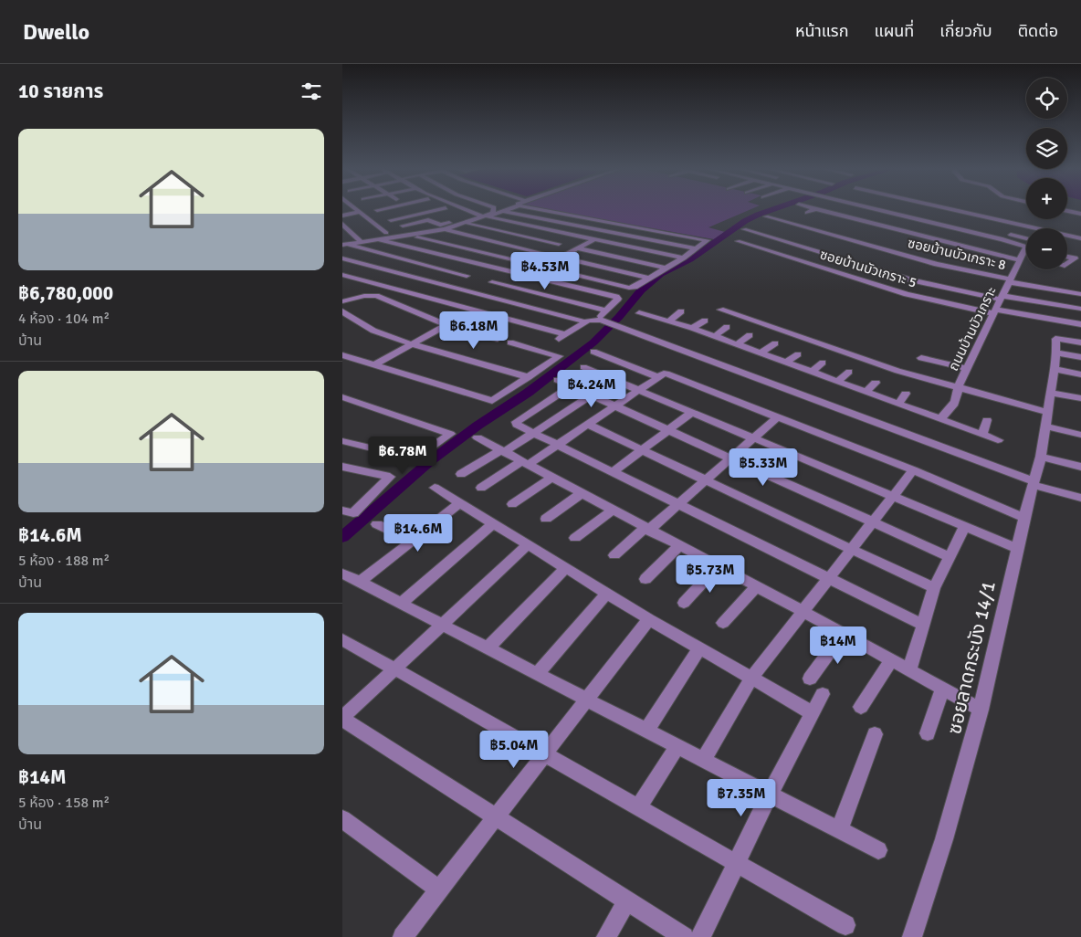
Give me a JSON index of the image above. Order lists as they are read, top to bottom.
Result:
{
  "streets": {
    "street": [
      "ซอยบ้านบัวเกราะ 8",
      "ซอยบ้านบัวเกราะ 5",
      "ถนนบ้านบัวเกราะ",
      "ซอยลาดกระบัง 14/1"
    ]
  },
  "crossings": [
    ["ซอยบ้านบัวเกราะ 8", "ถนนบ้านบัวเกราะ"],
    ["ซอยบ้านบัวเกราะ 5", "ถนนบ้านบัวเกราะ"],
    ["ถนนบ้านบัวเกราะ", "ซอยลาดกระบัง 14/1"]
  ],
  "page": {
    "header": "Dwello",
    "nav": [
      "หน้าแรก",
      "แผนที่",
      "เกี่ยวกับ",
      "ติดต่อ"
    ],
    "heading": "10 รายการ",
    "map_buttons": ["+", "−"],
    "list": [
      {
        "name": "฿6,780,000",
        "note": "4 ห้อง · 104 m² · บ้าน"
      },
      {
        "name": "฿14.6M",
        "note": "5 ห้อง · 188 m² · บ้าน"
      },
      {
        "name": "฿14M",
        "note": "5 ห้อง · 158 m² · บ้าน"
      }
    ],
    "price": [
      "฿4.53M",
      "฿6.18M",
      "฿4.24M",
      "฿6.78M",
      "฿5.33M",
      "฿14.6M",
      "฿5.73M",
      "฿14M",
      "฿5.04M",
      "฿7.35M"
    ]
  }
}
